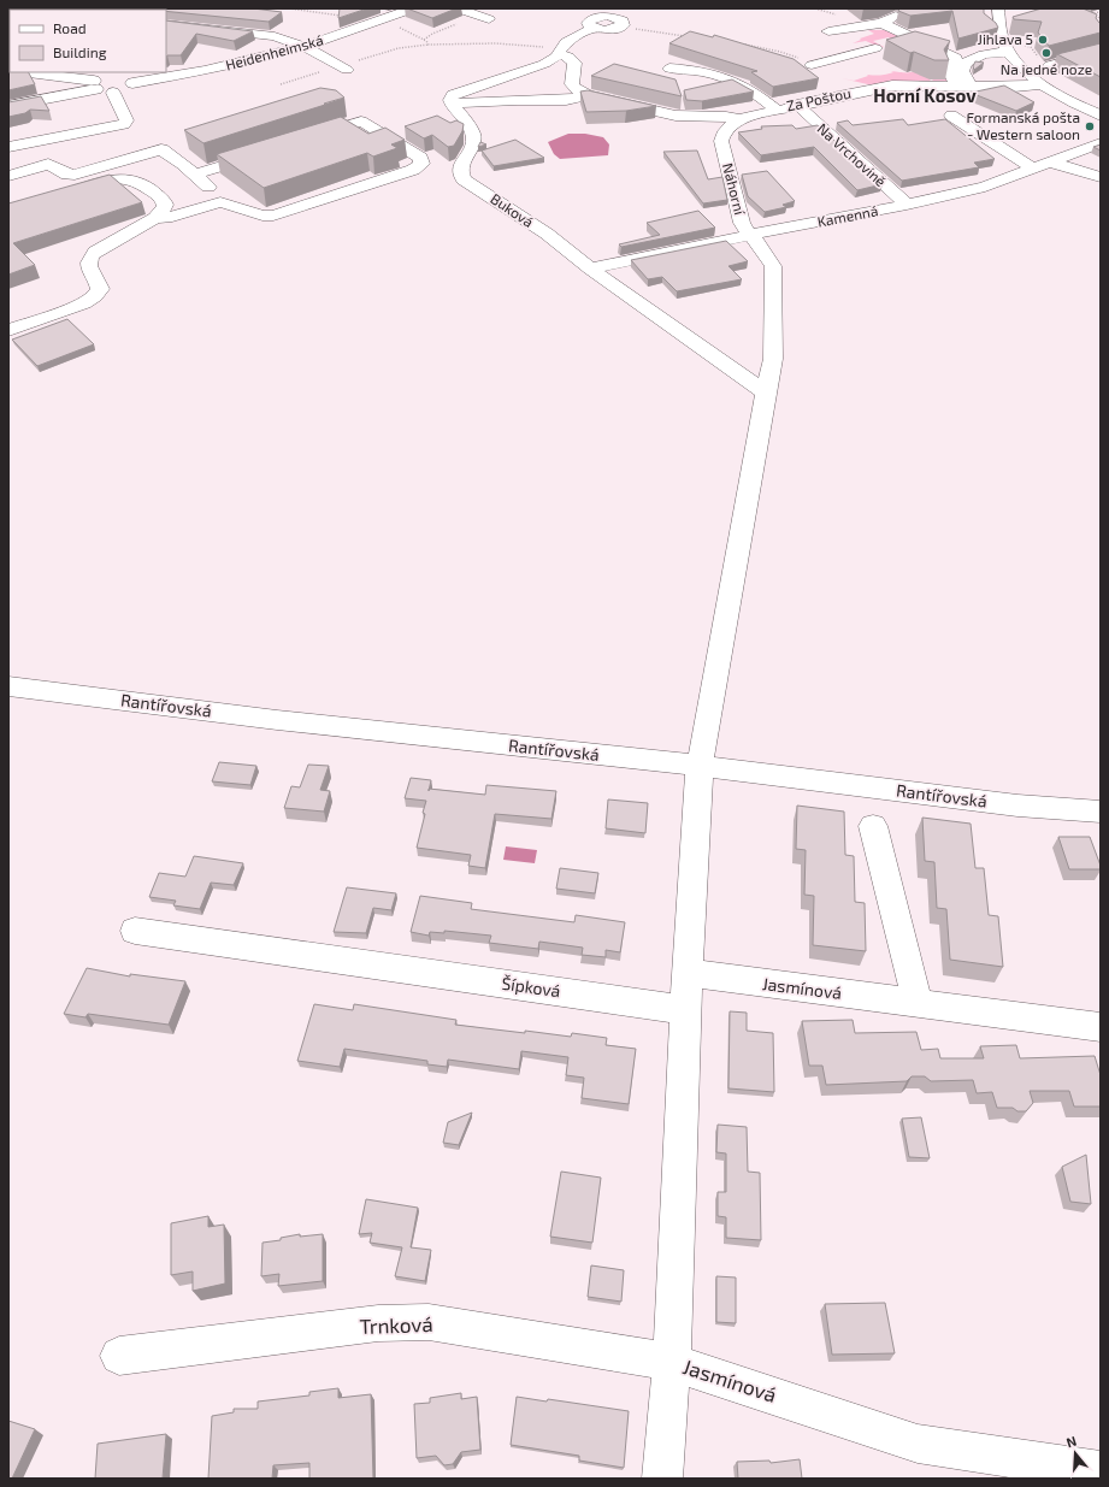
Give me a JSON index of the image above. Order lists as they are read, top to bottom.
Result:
{
  "streets": {
    "street": [
      "Heidenheimská",
      "Za Poštou",
      "Na Vrchovině",
      "Náhorní",
      "Buková",
      "Kamenná",
      "Rantířovská",
      "Šípková",
      "Jasmínová",
      "Trnková"
    ]
  },
  "crossings": [
    ["Za Poštou", "Na Vrchovině"],
    ["Za Poštou", "Náhorní"],
    ["Na Vrchovině", "Kamenná"],
    ["Náhorní", "Buková"],
    ["Náhorní", "Kamenná"],
    ["Náhorní", "Rantířovská"],
    ["Buková", "Kamenná"],
    ["Šípková", "Jasmínová"],
    ["Jasmínová", "Trnková"]
  ],
  "districts": ["Horní Kosov"],
  "places": ["Jihlava 5", "Na jedné noze", "Formanská pošta - Western saloon"],
  "legend": ["Road", "Building"],
  "north": "top"
}
